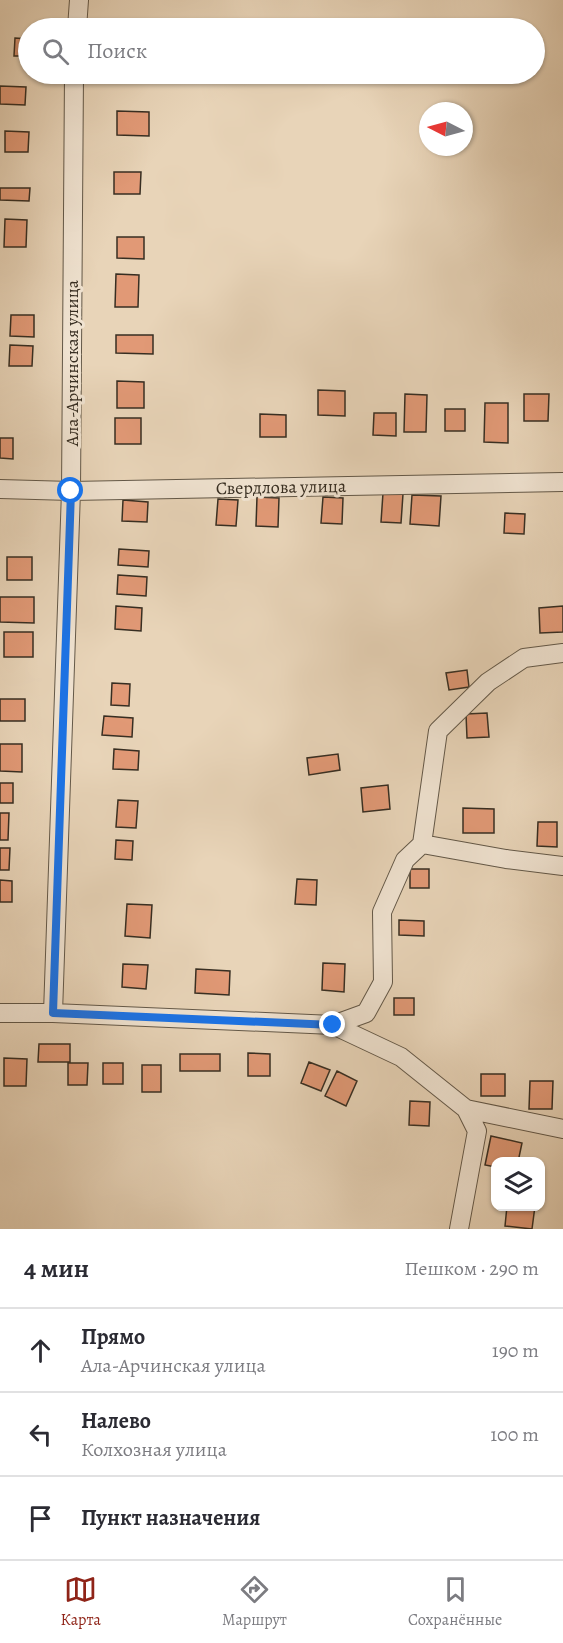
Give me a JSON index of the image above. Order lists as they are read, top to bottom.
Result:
{
  "streets": {
    "street": ["Ала-Арчинская улица", "Свердлова улица"]
  },
  "crossings": [
    ["Ала-Арчинская улица", "Свердлова улица"]
  ],
  "north": "left",
  "page": {
    "search": "Поиск",
    "heading": ["4 мин", "Пешком · 290 m"],
    "list": [
      ["Прямо", "Ала-Арчинская улица", "190 m"],
      ["Налево", "Колхозная улица", "100 m"],
      "Пункт назначения"
    ],
    "nav": ["Карта", "Маршрут", "Сохранённые"]
  }
}
